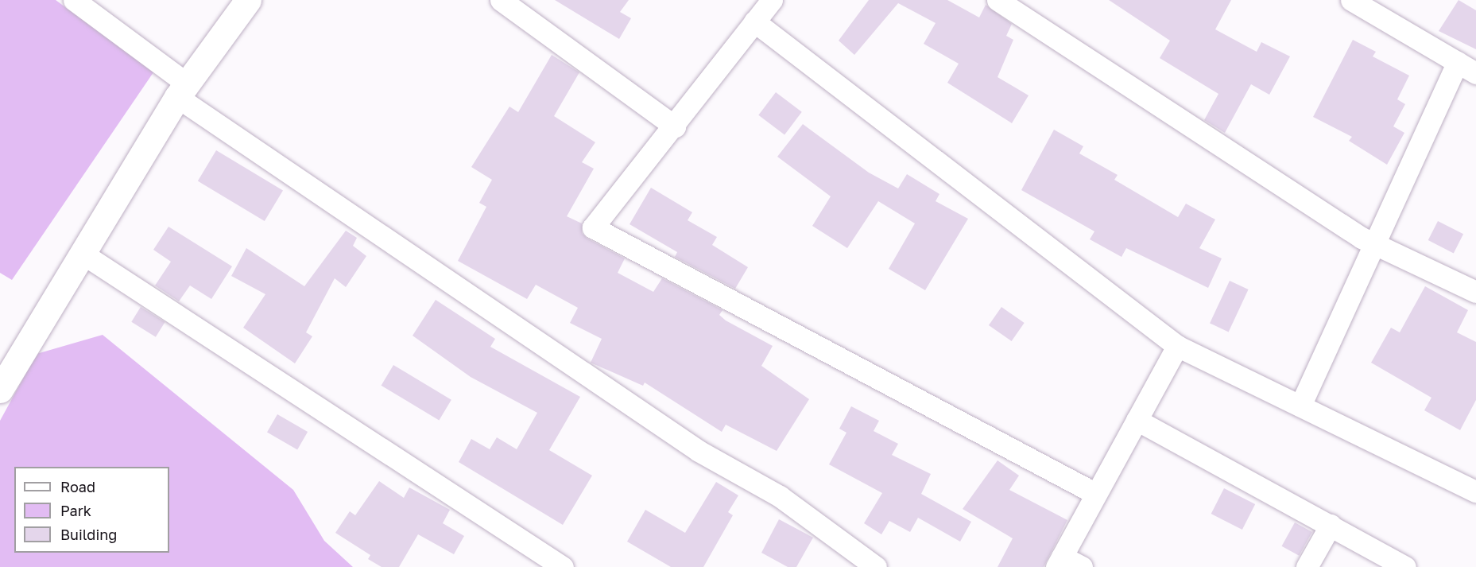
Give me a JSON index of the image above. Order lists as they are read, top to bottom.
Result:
{
  "legend": ["Road", "Park", "Building"]
}
